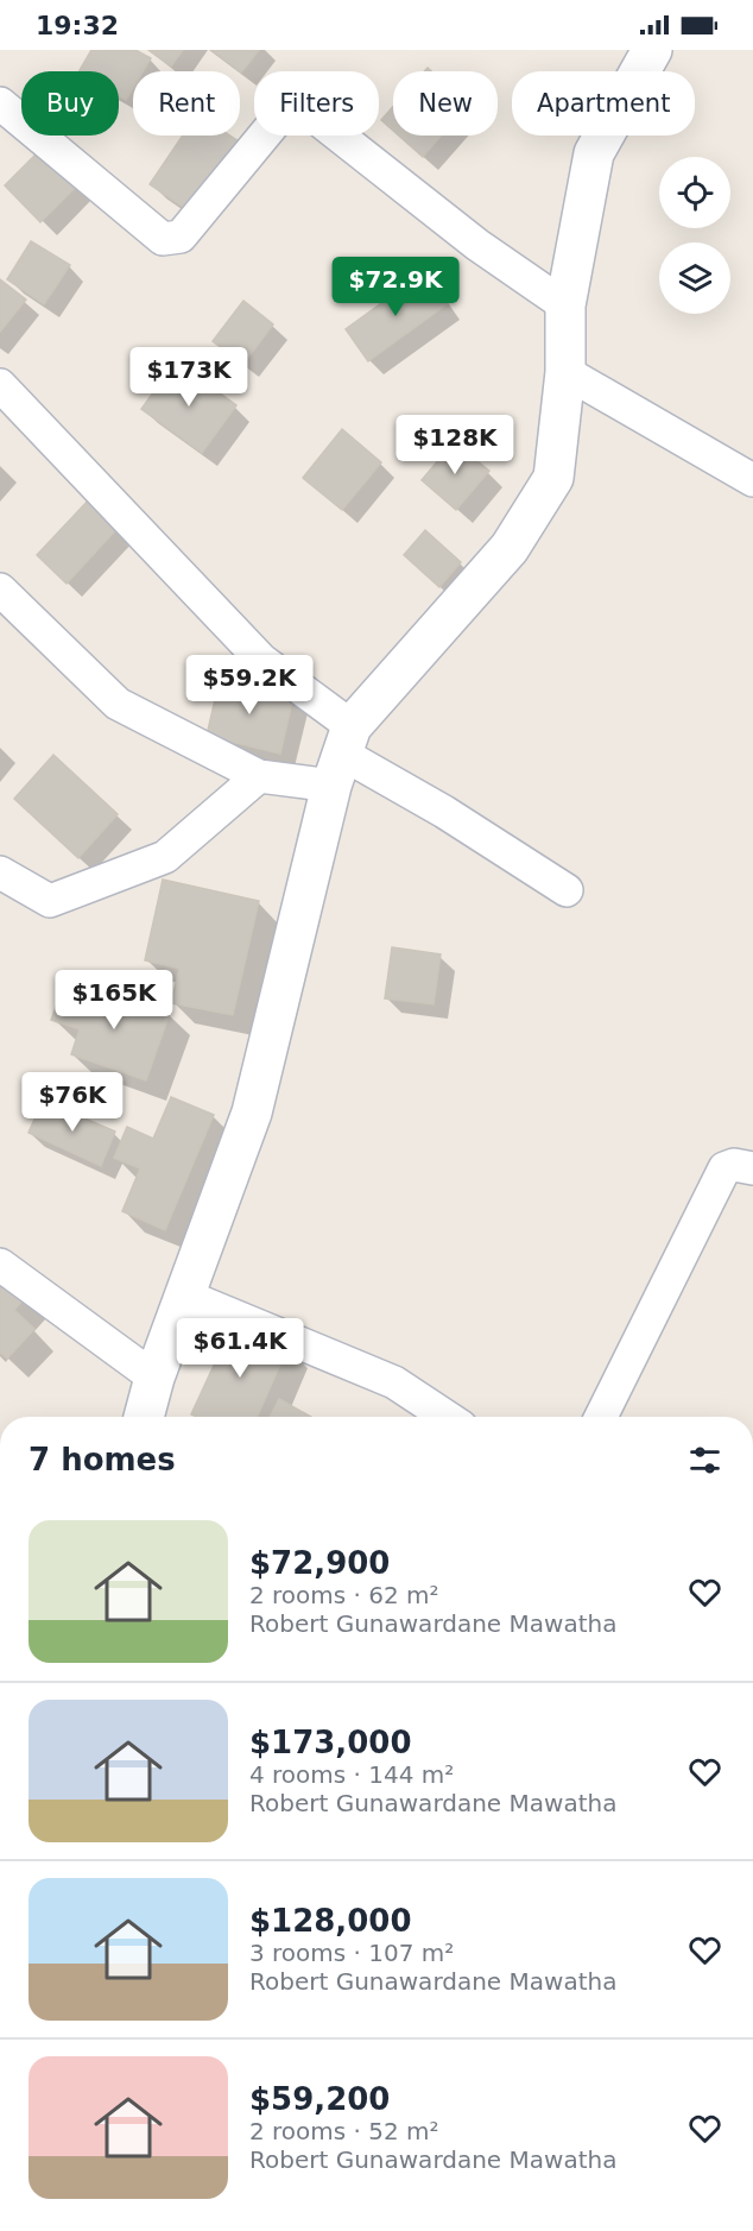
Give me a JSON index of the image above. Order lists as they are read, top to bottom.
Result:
{
  "page": {
    "status": "19:32",
    "chip": [
      "Buy",
      "Rent",
      "Filters",
      "New",
      "Apartment"
    ],
    "price": [
      "$72.9K",
      "$173K",
      "$128K",
      "$59.2K",
      "$165K",
      "$76K",
      "$61.4K"
    ],
    "heading": "7 homes",
    "list": [
      {
        "name": "$72,900",
        "note": "2 rooms · 62 m² · Robert Gunawardane Mawatha"
      },
      {
        "name": "$173,000",
        "note": "4 rooms · 144 m² · Robert Gunawardane Mawatha"
      },
      {
        "name": "$128,000",
        "note": "3 rooms · 107 m² · Robert Gunawardane Mawatha"
      },
      {
        "name": "$59,200",
        "note": "2 rooms · 52 m² · Robert Gunawardane Mawatha"
      }
    ]
  }
}
